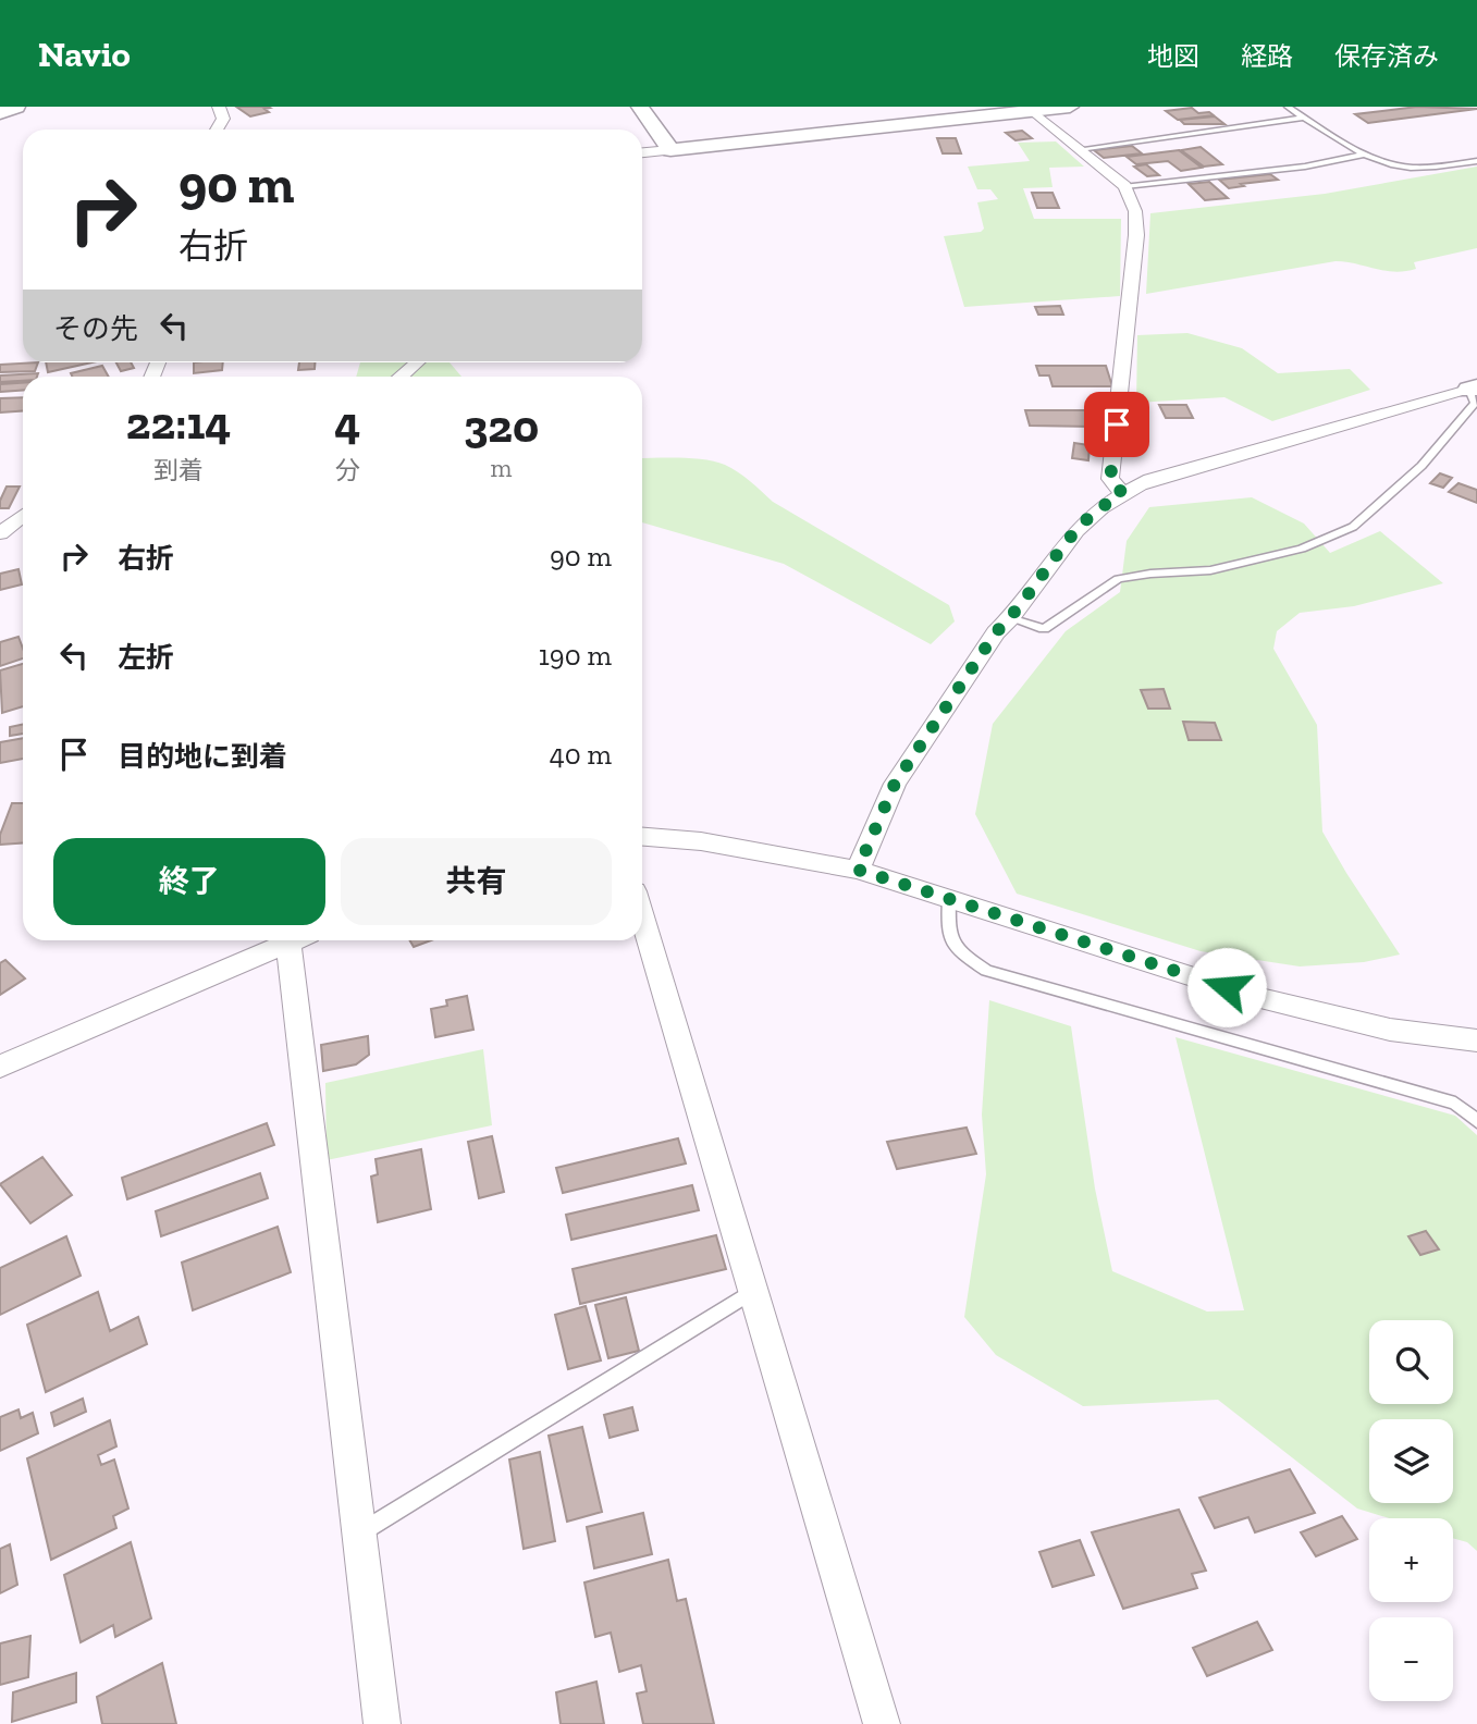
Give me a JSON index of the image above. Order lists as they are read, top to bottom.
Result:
{
  "page": {
    "header": "Navio",
    "nav": ["地図", "経路", "保存済み"],
    "turn": ["90 m", "右折"],
    "then": "その先",
    "eta": [
      "22:14",
      "到着",
      "4",
      "分",
      "320",
      "m"
    ],
    "list": [
      {
        "name": "右折",
        "value": "90 m"
      },
      {
        "name": "左折",
        "value": "190 m"
      },
      {
        "name": "目的地に到着",
        "value": "40 m"
      }
    ],
    "buttons": ["終了", "共有"],
    "map_buttons": ["+", "−"]
  }
}
